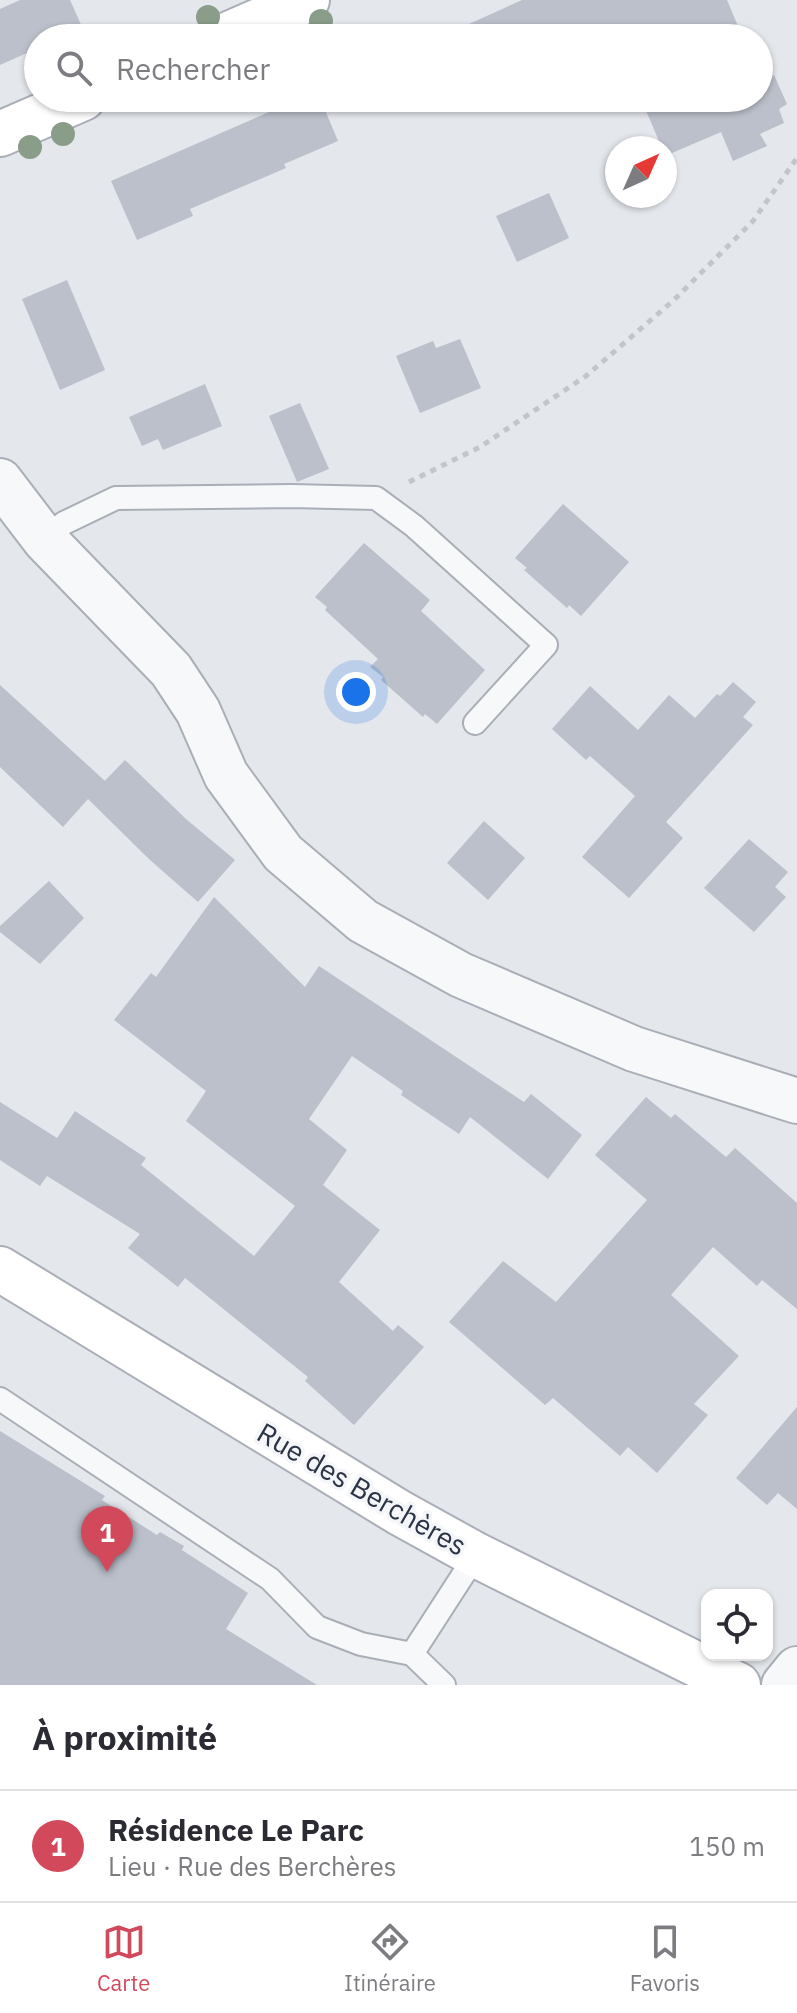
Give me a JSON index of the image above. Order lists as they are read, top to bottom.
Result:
{
  "streets": {
    "street": ["Rue des Berchères"]
  },
  "north": "top right",
  "page": {
    "search": "Rechercher",
    "pins": "1",
    "heading": "À proximité",
    "list": [
      {
        "mark": "1",
        "name": "Résidence Le Parc",
        "note": "Lieu · Rue des Berchères",
        "value": "150 m"
      }
    ],
    "nav": ["Carte", "Itinéraire", "Favoris"]
  }
}
